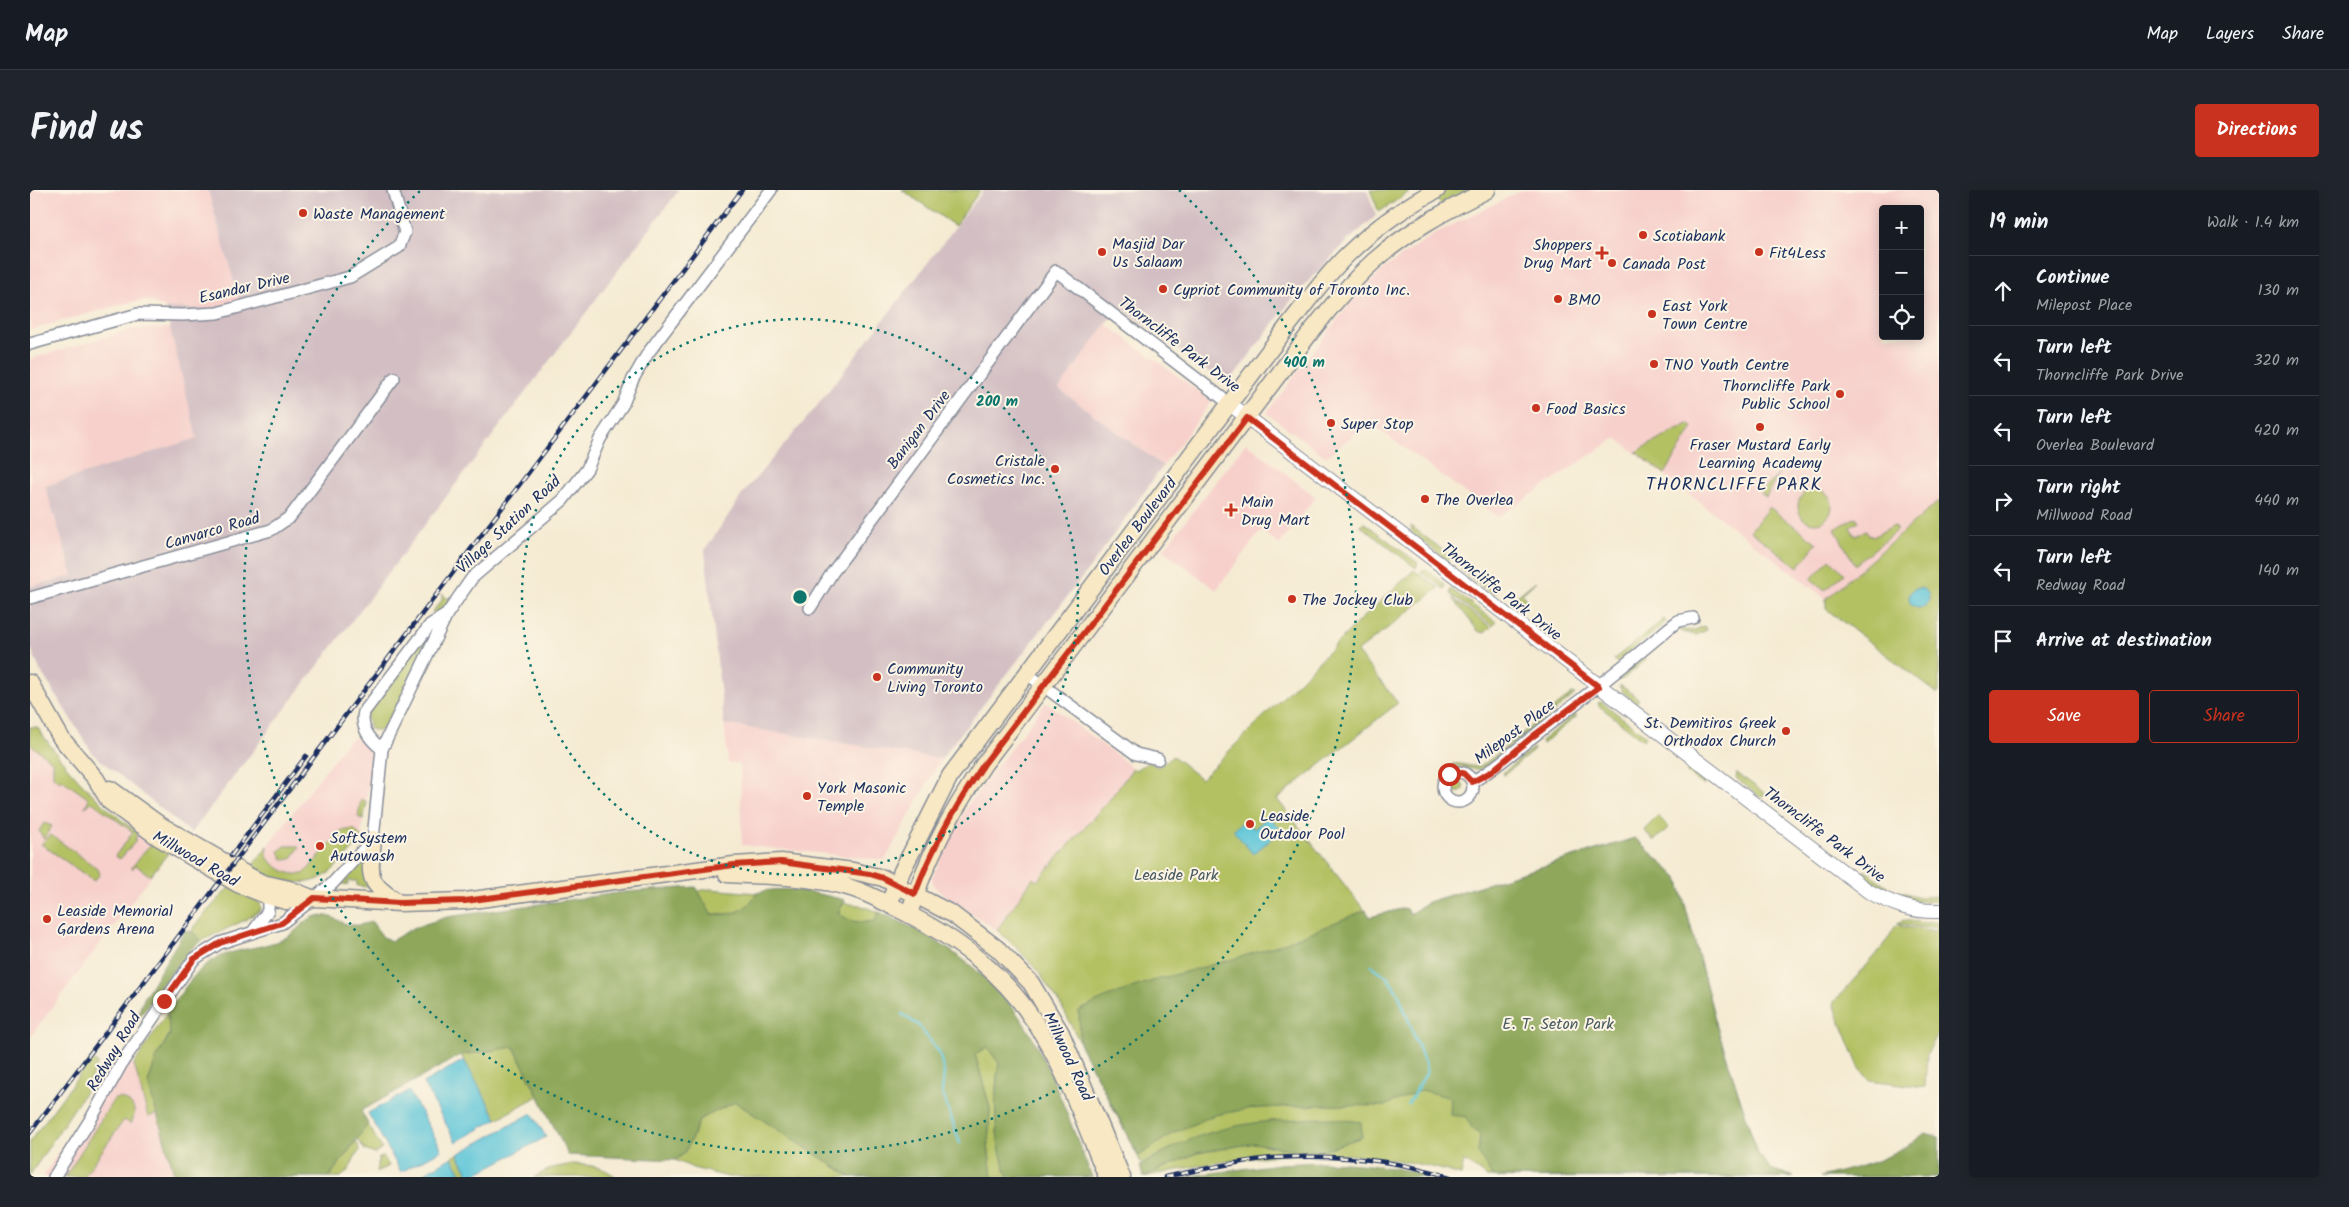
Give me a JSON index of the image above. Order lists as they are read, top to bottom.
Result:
{
  "streets": {
    "main road": ["Overlea Boulevard", "Millwood Road"],
    "street": [
      "Esandar Drive",
      "Thorncliffe Park Drive",
      "Banigan Drive",
      "Village Station Road",
      "Canvarco Road",
      "Milepost Place",
      "Redway Road"
    ]
  },
  "crossings": [
    ["Thorncliffe Park Drive", "Banigan Drive"],
    ["Thorncliffe Park Drive", "Overlea Boulevard"],
    ["Thorncliffe Park Drive", "Milepost Place"],
    ["Overlea Boulevard", "Millwood Road"],
    ["Millwood Road", "Redway Road"]
  ],
  "districts": ["THORNCLIFFE PARK"],
  "parks": ["Leaside Park", "E. T. Seton Park"],
  "places": {
    "other": [
      "Waste Management",
      "Scotiabank",
      "Masjid Dar Us Salaam",
      "Fit4Less",
      "Canada Post",
      "Cypriot Community of Toronto Inc.",
      "BMO",
      "East York Town Centre",
      "TNO Youth Centre",
      "Thorncliffe Park Public School",
      "Food Basics",
      "Super Stop",
      "Fraser Mustard Early Learning Academy",
      "Cristale Cosmetics Inc.",
      "The Overlea",
      "The Jockey Club",
      "Community Living Toronto",
      "St. Demitiros Greek Orthodox Church",
      "York Masonic Temple",
      "Leaside Outdoor Pool",
      "SoftSystem Autowash",
      "Leaside Memorial Gardens Arena"
    ],
    "health": ["Shoppers Drug Mart", "Main Drug Mart"]
  },
  "page": {
    "header": "Map",
    "nav": ["Map", "Layers", "Share"],
    "title": "Find us",
    "buttons": [
      "Directions",
      ["Save", "Share"]
    ],
    "heading": ["19 min", "Walk · 1.4 km"],
    "map_buttons": ["+", "−"],
    "list": [
      ["Continue", "Milepost Place", "130 m"],
      ["Turn left", "Thorncliffe Park Drive", "320 m"],
      ["Turn left", "Overlea Boulevard", "420 m"],
      ["Turn right", "Millwood Road", "440 m"],
      ["Turn left", "Redway Road", "140 m"],
      "Arrive at destination"
    ]
  },
  "rings": ["400 m", "200 m"]
}
